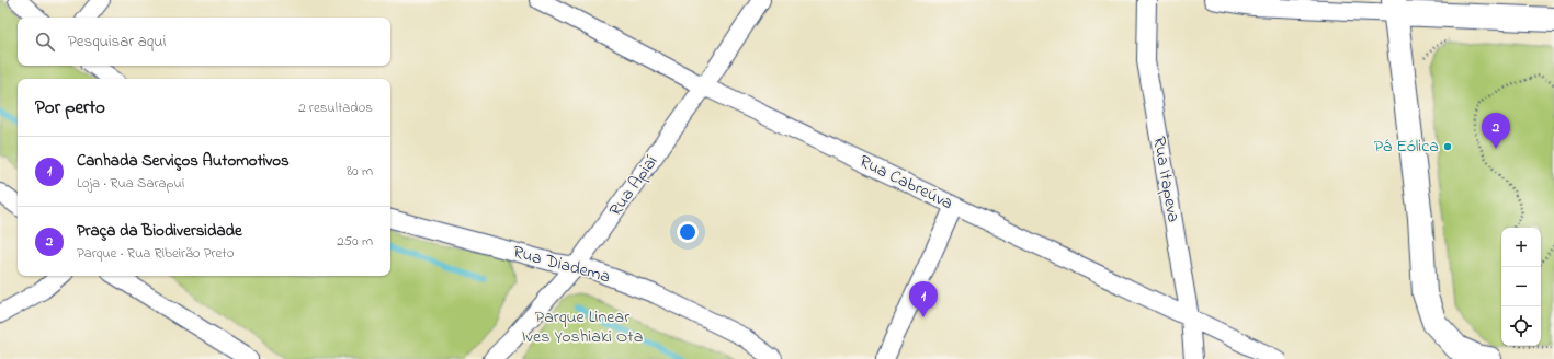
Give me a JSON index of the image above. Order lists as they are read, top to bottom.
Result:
{
  "streets": {
    "street": [
      "Rua Itapeva",
      "Rua Cabreúva",
      "Rua Apiaí",
      "Rua Diadema"
    ]
  },
  "crossings": [
    ["Rua Itapeva", "Rua Cabreúva"],
    ["Rua Cabreúva", "Rua Apiaí"],
    ["Rua Apiaí", "Rua Diadema"]
  ],
  "parks": ["Parque Linear Ives Yoshiaki Ota"],
  "places": ["Pá Eólica"],
  "page": {
    "search": "Pesquisar aqui",
    "heading": ["Por perto", "2 resultados"],
    "pins": ["2", "1"],
    "list": [
      {
        "mark": "1",
        "name": "Canhada Serviços Automotivos",
        "note": "Loja · Rua Sarapui",
        "value": "80 m"
      },
      {
        "mark": "2",
        "name": "Praça da Biodiversidade",
        "note": "Parque · Rua Ribeirão Preto",
        "value": "250 m"
      }
    ],
    "map_buttons": ["+", "−"]
  }
}
